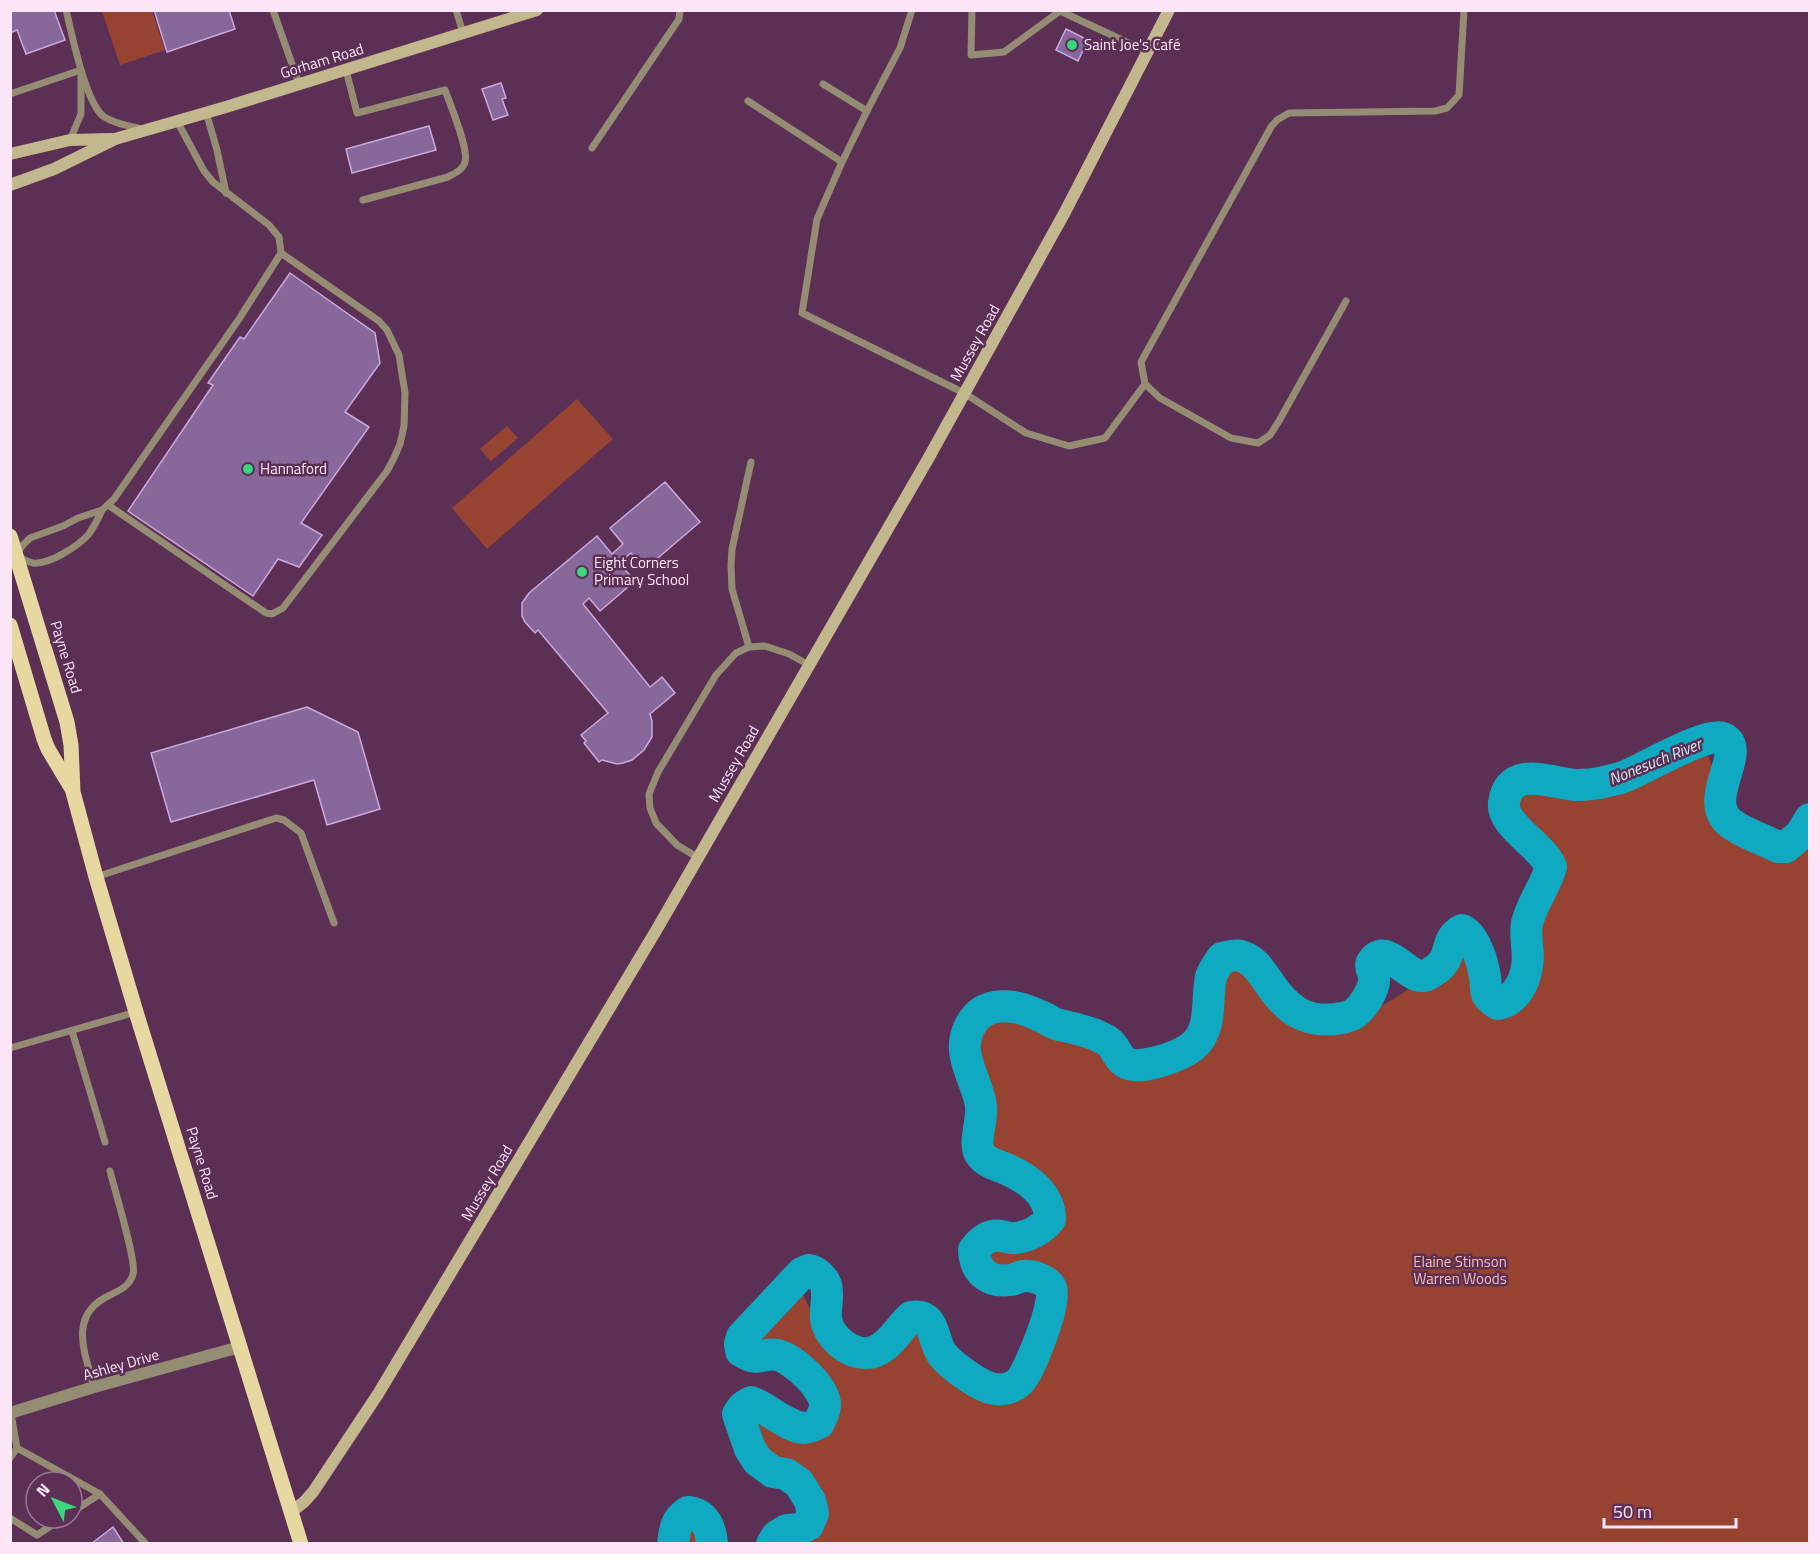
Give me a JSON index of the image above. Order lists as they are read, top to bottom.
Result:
{
  "streets": {
    "main road": ["Payne Road"],
    "street": ["Gorham Road", "Mussey Road", "Ashley Drive"]
  },
  "crossings": [
    ["Mussey Road", "Payne Road"],
    ["Payne Road", "Ashley Drive"]
  ],
  "water": ["Nonesuch River"],
  "parks": ["Elaine Stimson Warren Woods"],
  "places": ["Saint Joe's Café", "Hannaford", "Eight Corners Primary School"],
  "scale_bar": "50 m",
  "north": "top left"
}
